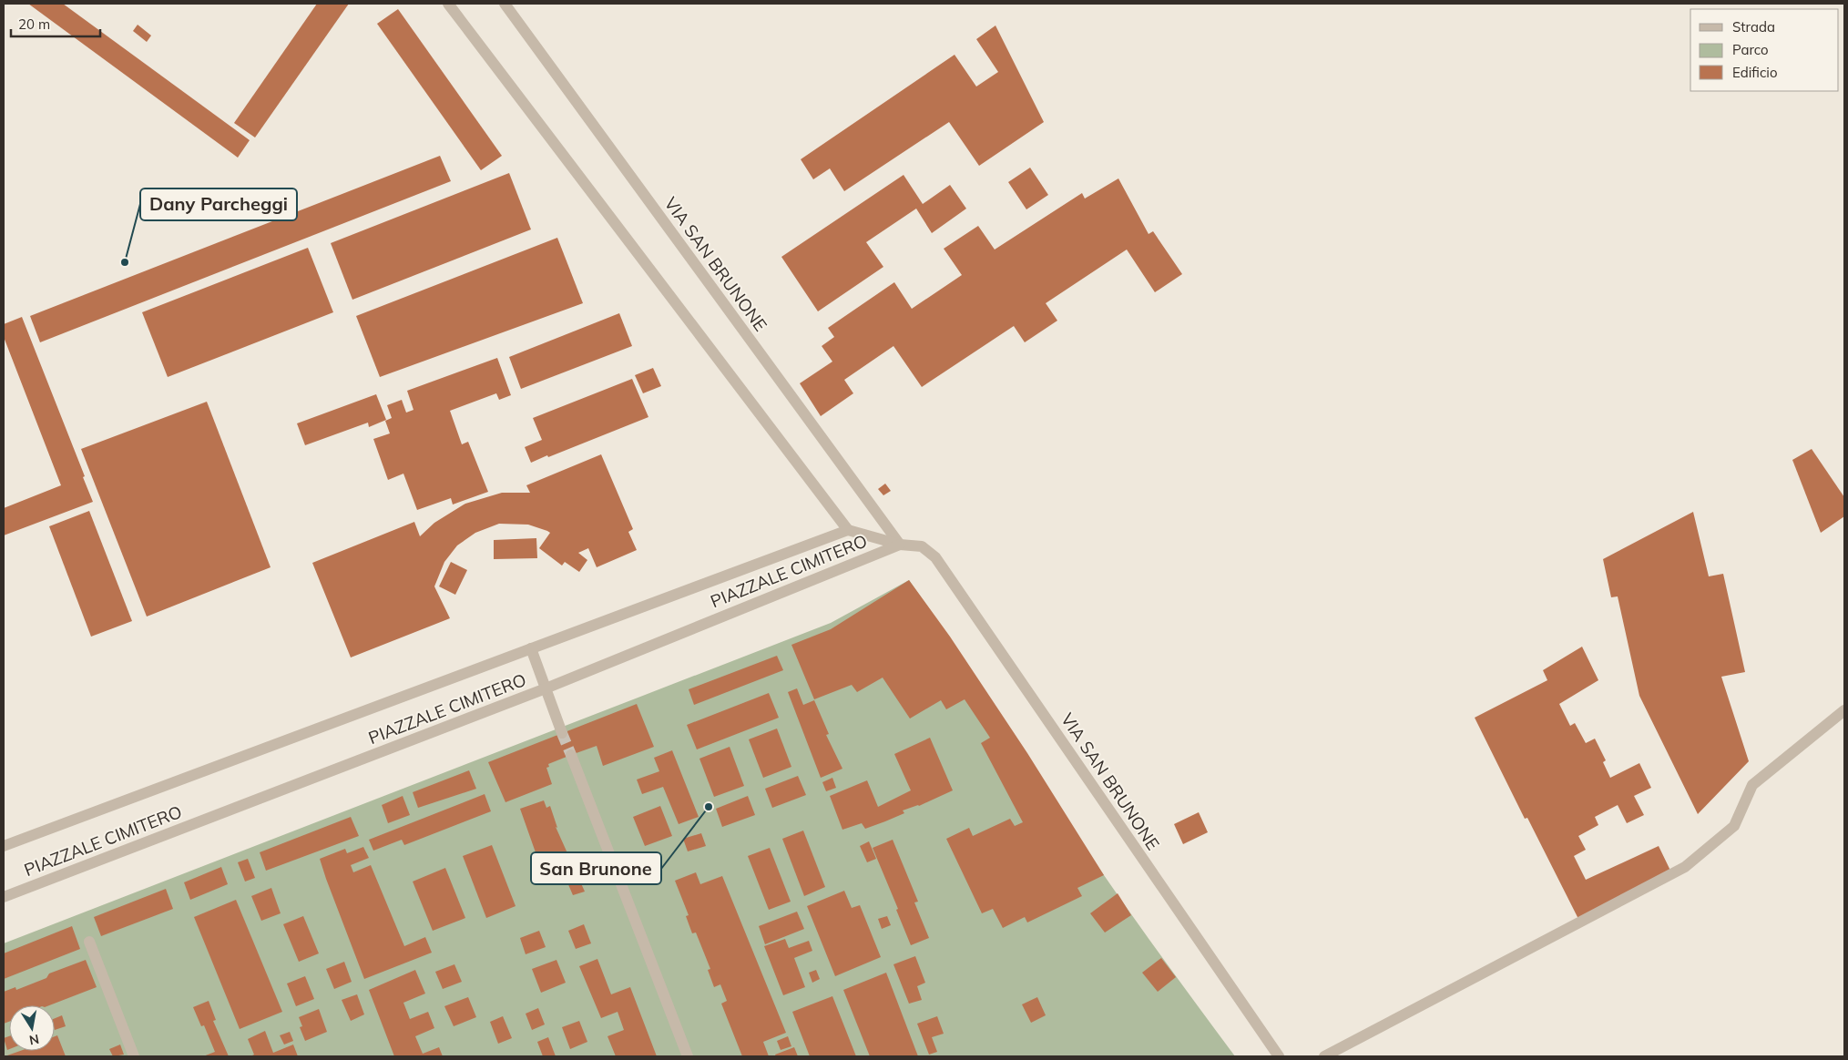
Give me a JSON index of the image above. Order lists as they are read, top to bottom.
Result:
{
  "streets": {
    "street": ["VIA SAN BRUNONE", "PIAZZALE CIMITERO"]
  },
  "crossings": [
    ["VIA SAN BRUNONE", "PIAZZALE CIMITERO"]
  ],
  "places": ["Dany Parcheggi", "San Brunone"],
  "legend": ["Strada", "Parco", "Edificio"],
  "scale_bar": "20 m",
  "north": "bottom"
}
